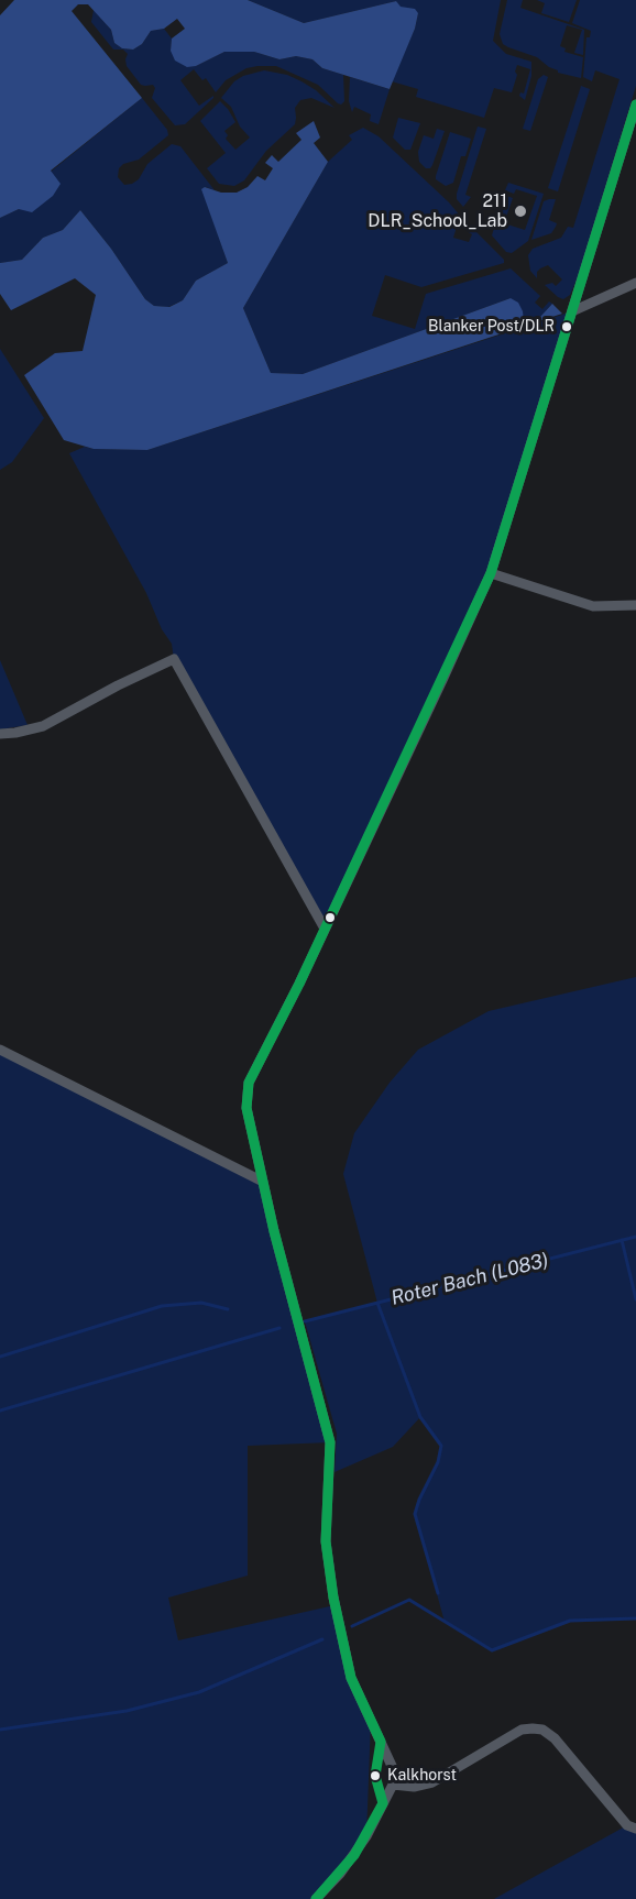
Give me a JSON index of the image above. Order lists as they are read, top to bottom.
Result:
{
  "water": ["Roter Bach (L083)"],
  "places": ["211 DLR_School_Lab", "Blanker Post/DLR", "Kalkhorst"]
}
